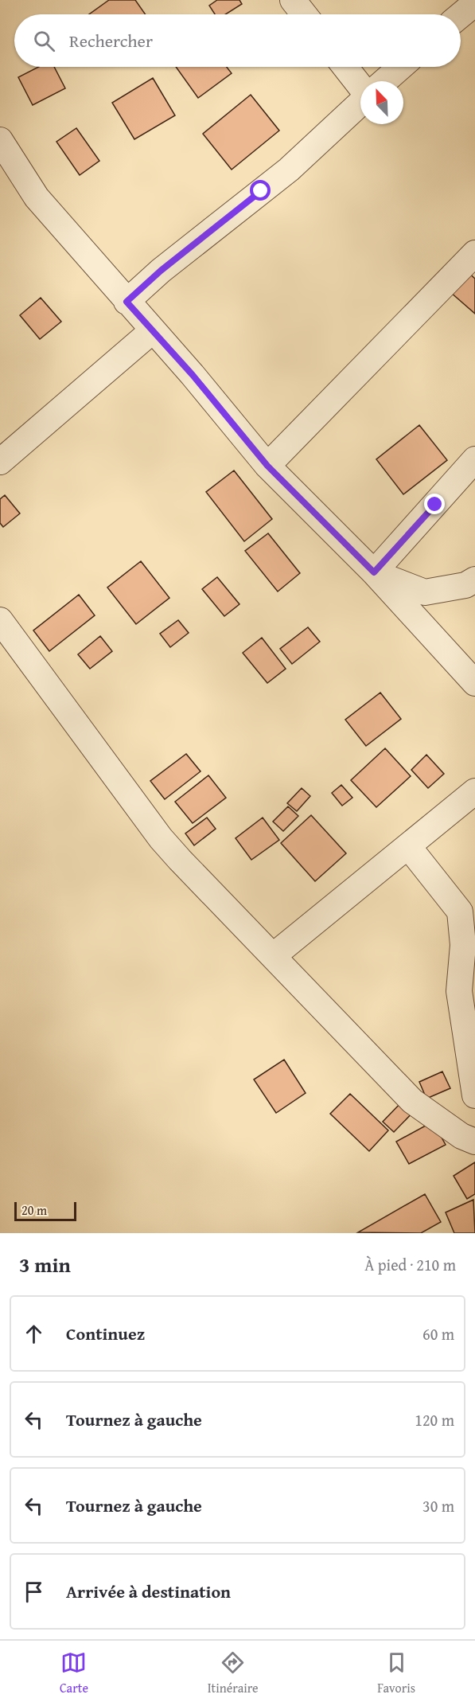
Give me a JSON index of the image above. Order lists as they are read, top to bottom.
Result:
{
  "scale_bar": "20 m",
  "north": "top left",
  "page": {
    "search": "Rechercher",
    "scale": "20 m",
    "heading": ["3 min", "À pied · 210 m"],
    "list": [
      ["Continuez", "60 m"],
      ["Tournez à gauche", "120 m"],
      ["Tournez à gauche", "30 m"],
      "Arrivée à destination"
    ],
    "nav": ["Carte", "Itinéraire", "Favoris"]
  }
}
